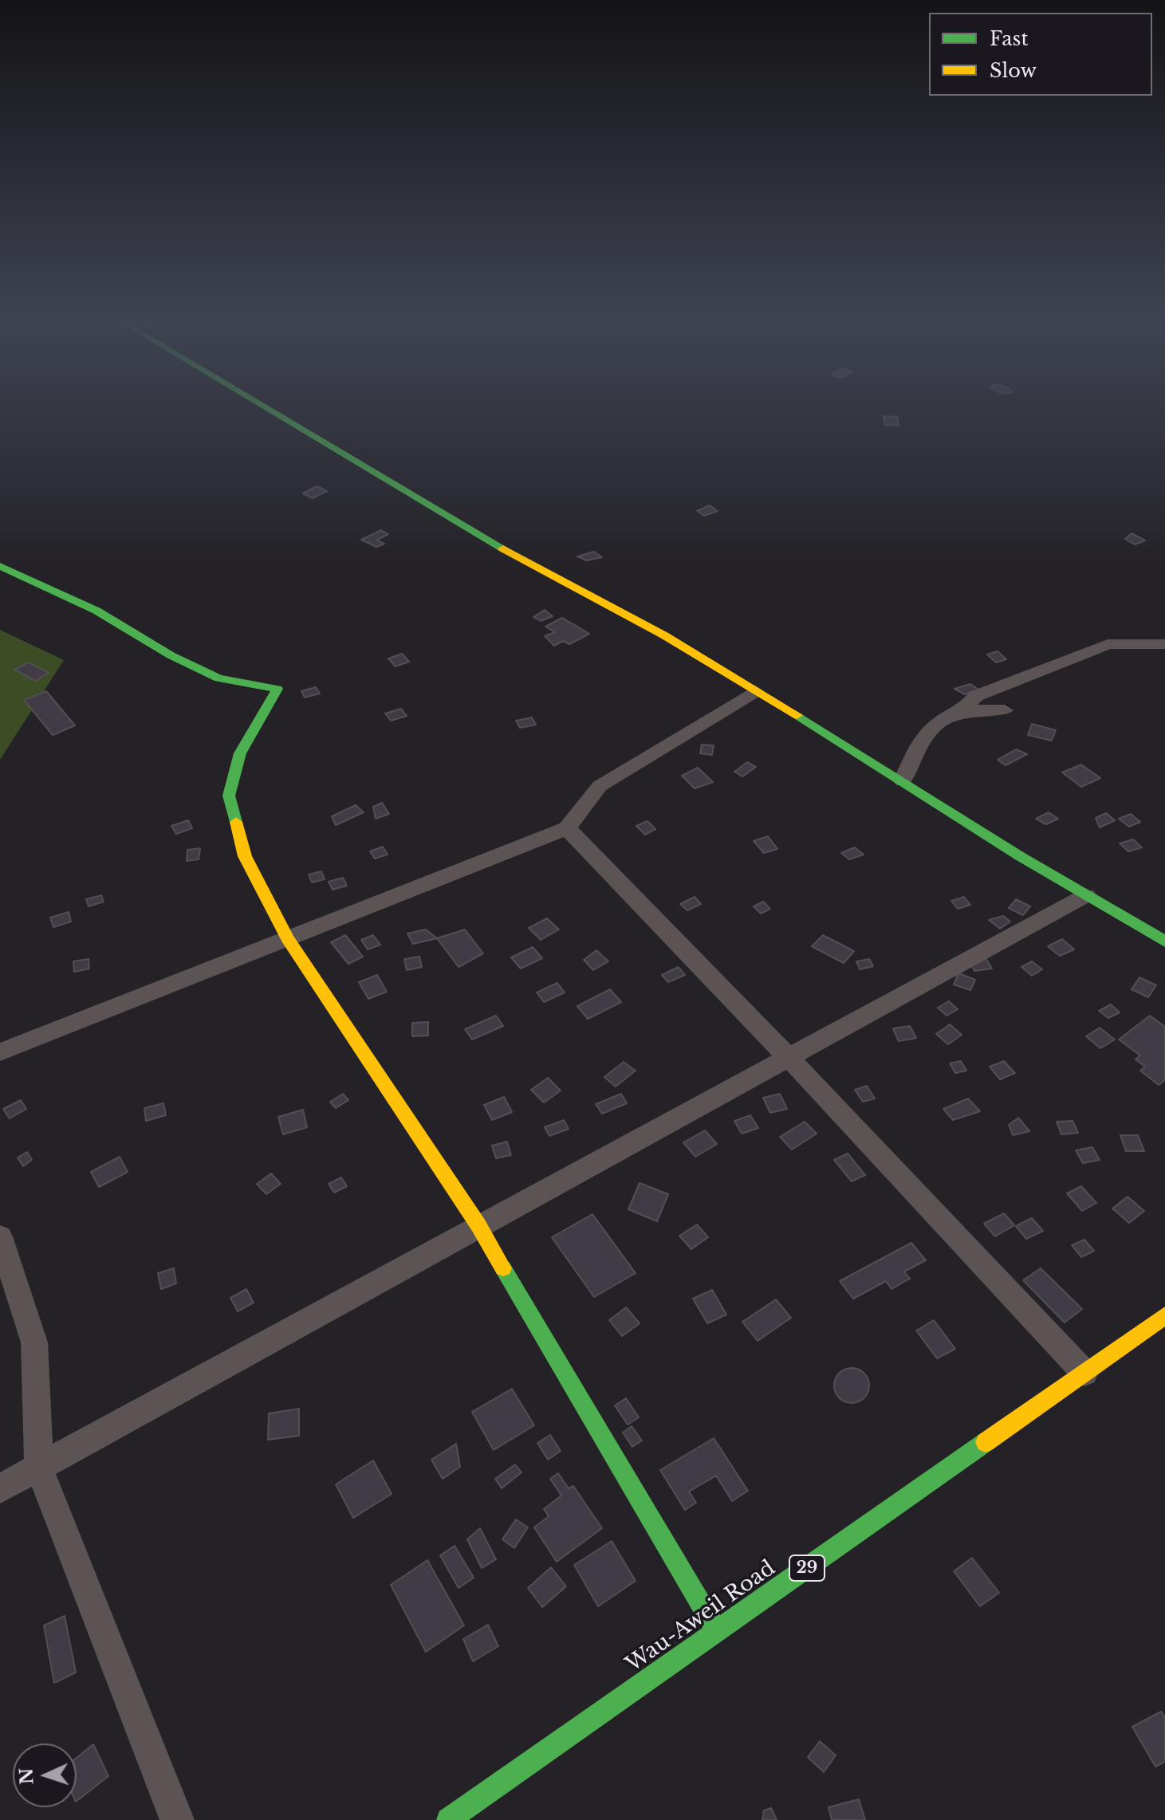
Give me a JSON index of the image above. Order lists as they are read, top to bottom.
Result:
{
  "streets": {
    "street": ["29", "Wau-Aweil Road"]
  },
  "legend": ["Fast", "Slow"],
  "north": "left"
}
